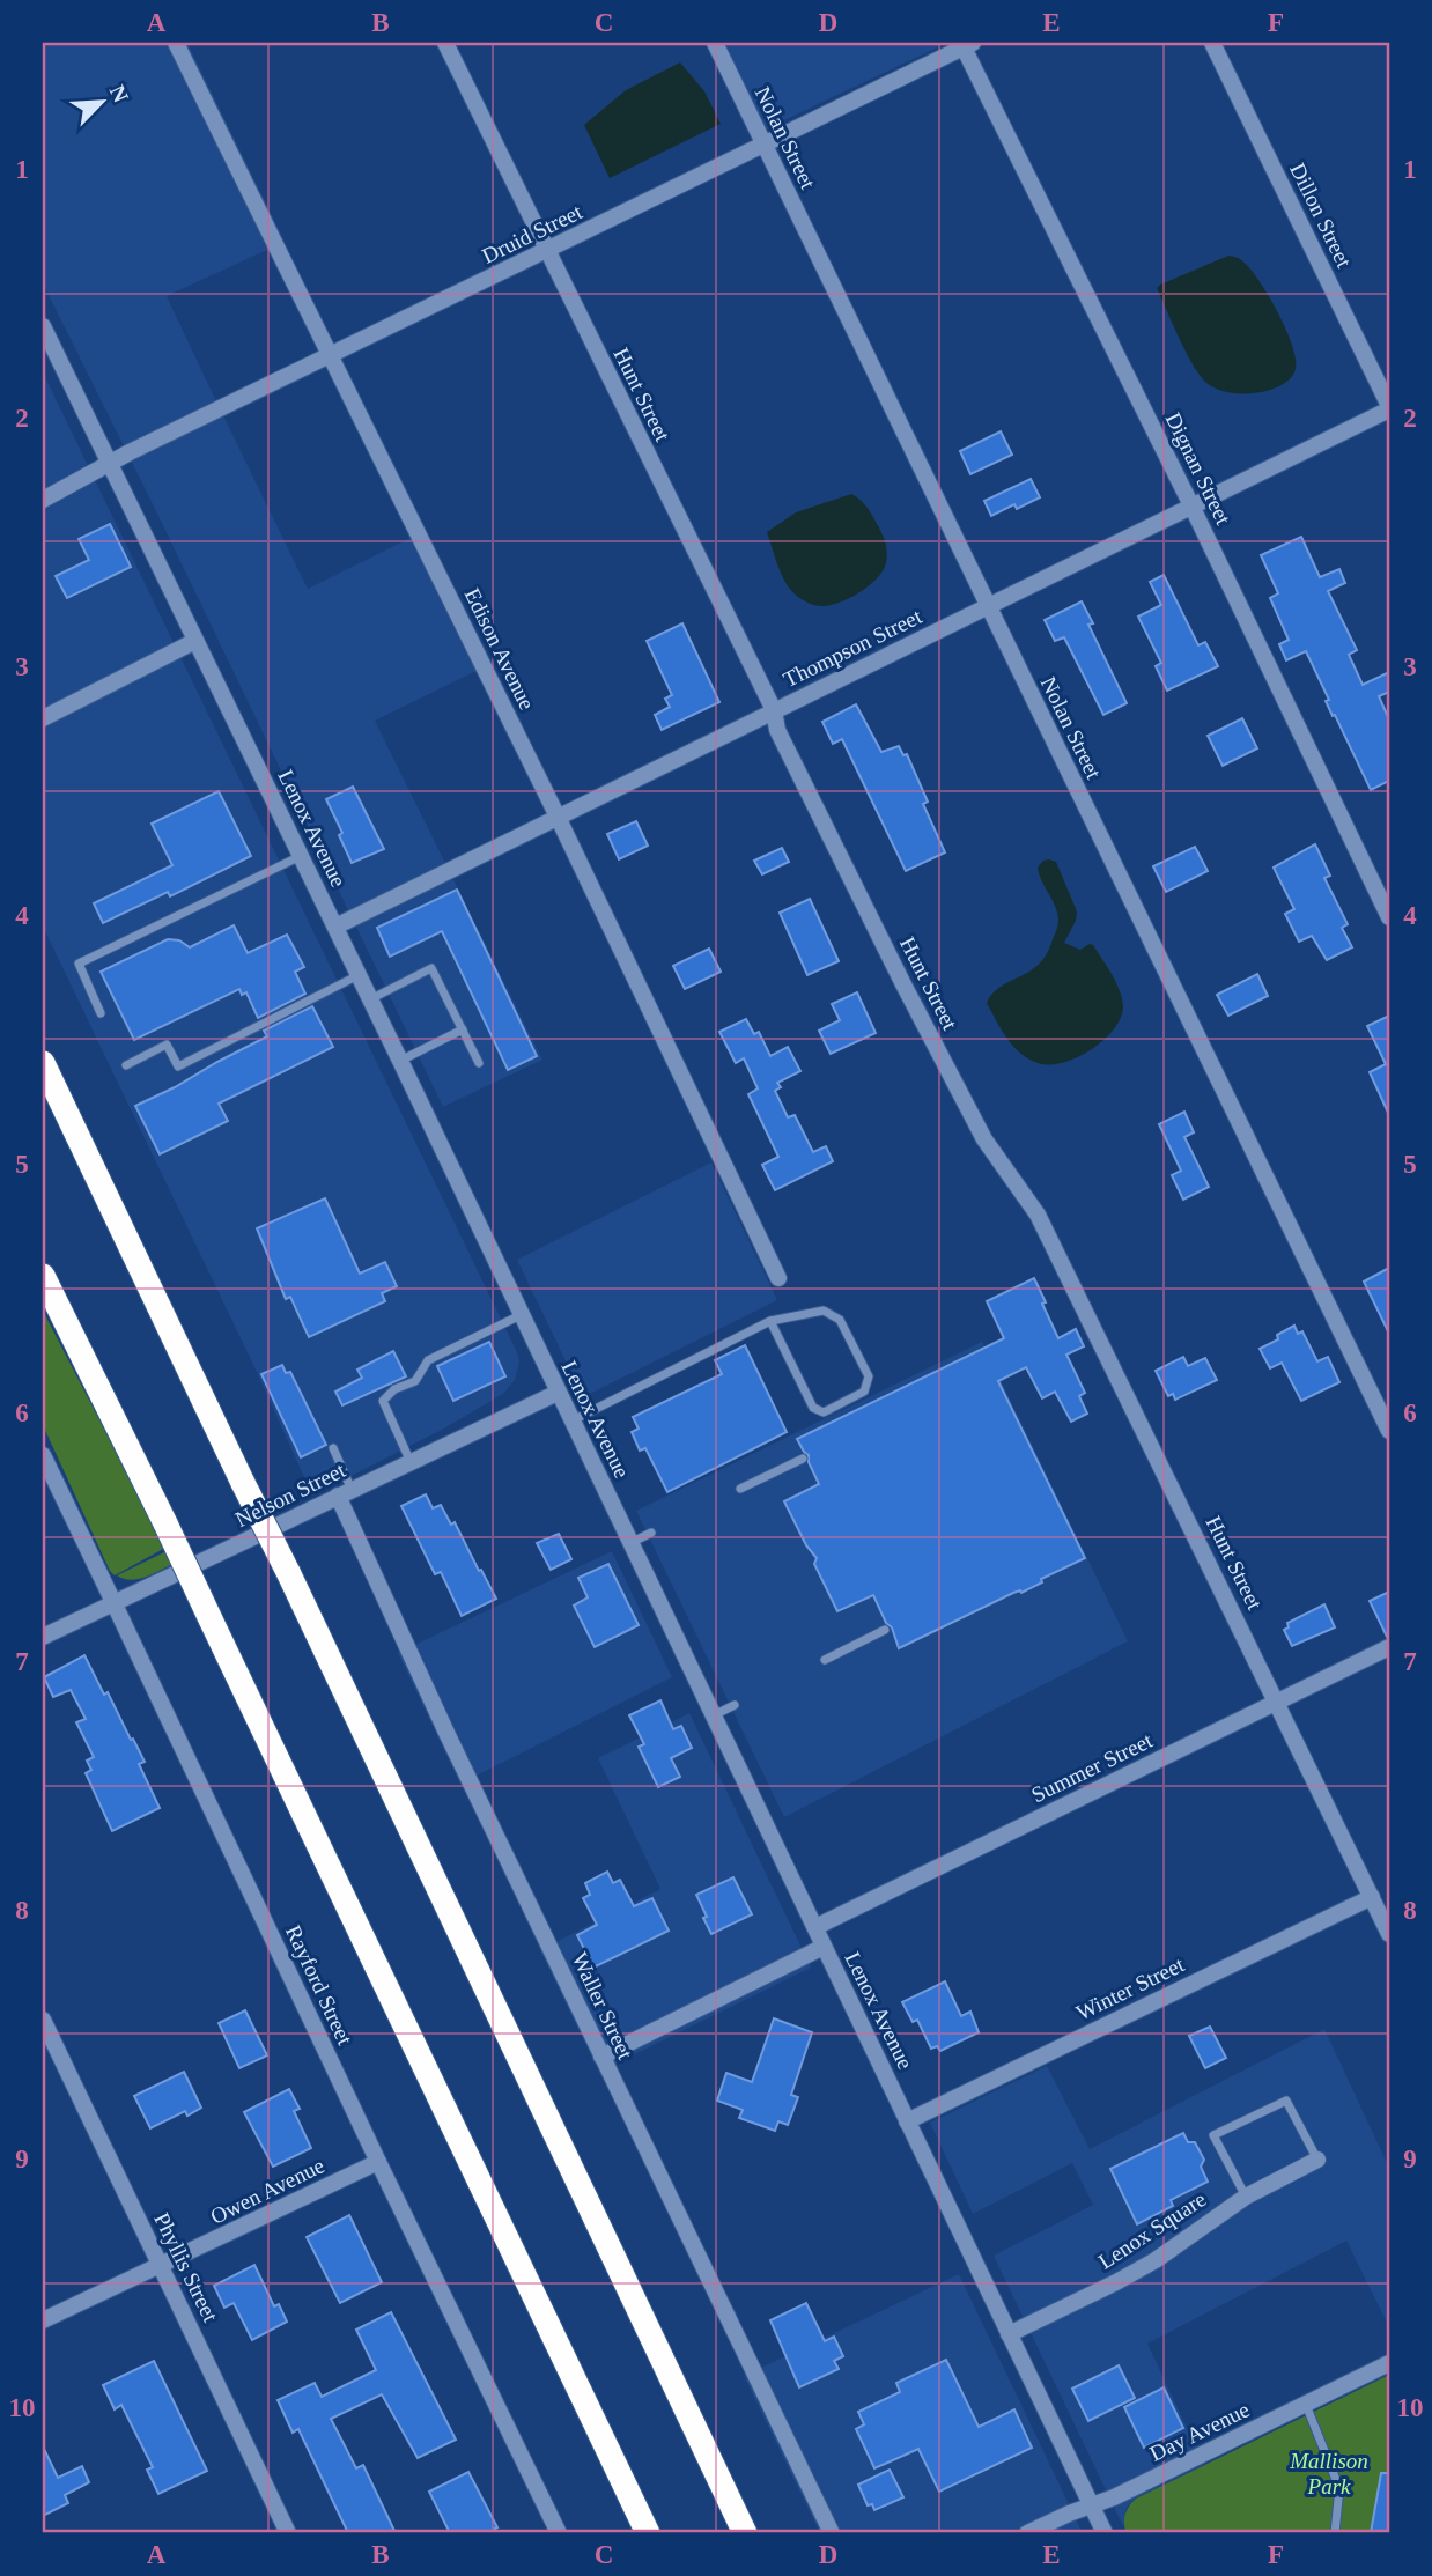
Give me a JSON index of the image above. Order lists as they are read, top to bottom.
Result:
{
  "streets": {
    "street": [
      "Nolan Street",
      "Dillon Street",
      "Druid Street",
      "Hunt Street",
      "Dignan Street",
      "Thompson Street",
      "Edison Avenue",
      "Lenox Avenue",
      "Nelson Street",
      "Summer Street",
      "Rayford Street",
      "Winter Street",
      "Waller Street",
      "Owen Avenue",
      "Lenox Square",
      "Phyllis Street",
      "Day Avenue"
    ]
  },
  "crossings": [
    ["Nolan Street", "Druid Street"],
    ["Nolan Street", "Thompson Street"],
    ["Dillon Street", "Thompson Street"],
    ["Druid Street", "Hunt Street"],
    ["Druid Street", "Dignan Street"],
    ["Druid Street", "Edison Avenue"],
    ["Druid Street", "Lenox Avenue"],
    ["Hunt Street", "Thompson Street"],
    ["Hunt Street", "Summer Street"],
    ["Hunt Street", "Winter Street"],
    ["Dignan Street", "Thompson Street"],
    ["Thompson Street", "Edison Avenue"],
    ["Thompson Street", "Lenox Avenue"],
    ["Lenox Avenue", "Nelson Street"],
    ["Lenox Avenue", "Summer Street"],
    ["Lenox Avenue", "Winter Street"],
    ["Lenox Avenue", "Lenox Square"],
    ["Lenox Avenue", "Day Avenue"],
    ["Nelson Street", "Rayford Street"],
    ["Nelson Street", "Waller Street"],
    ["Rayford Street", "Owen Avenue"],
    ["Owen Avenue", "Phyllis Street"]
  ],
  "parks": ["Mallison Park"],
  "north": "top right",
  "grid": {
    "columns": [
      "A",
      "B",
      "C",
      "D",
      "E",
      "F"
    ],
    "rows": [
      "1",
      "2",
      "3",
      "4",
      "5",
      "6",
      "7",
      "8",
      "9",
      "10"
    ]
  }
}
